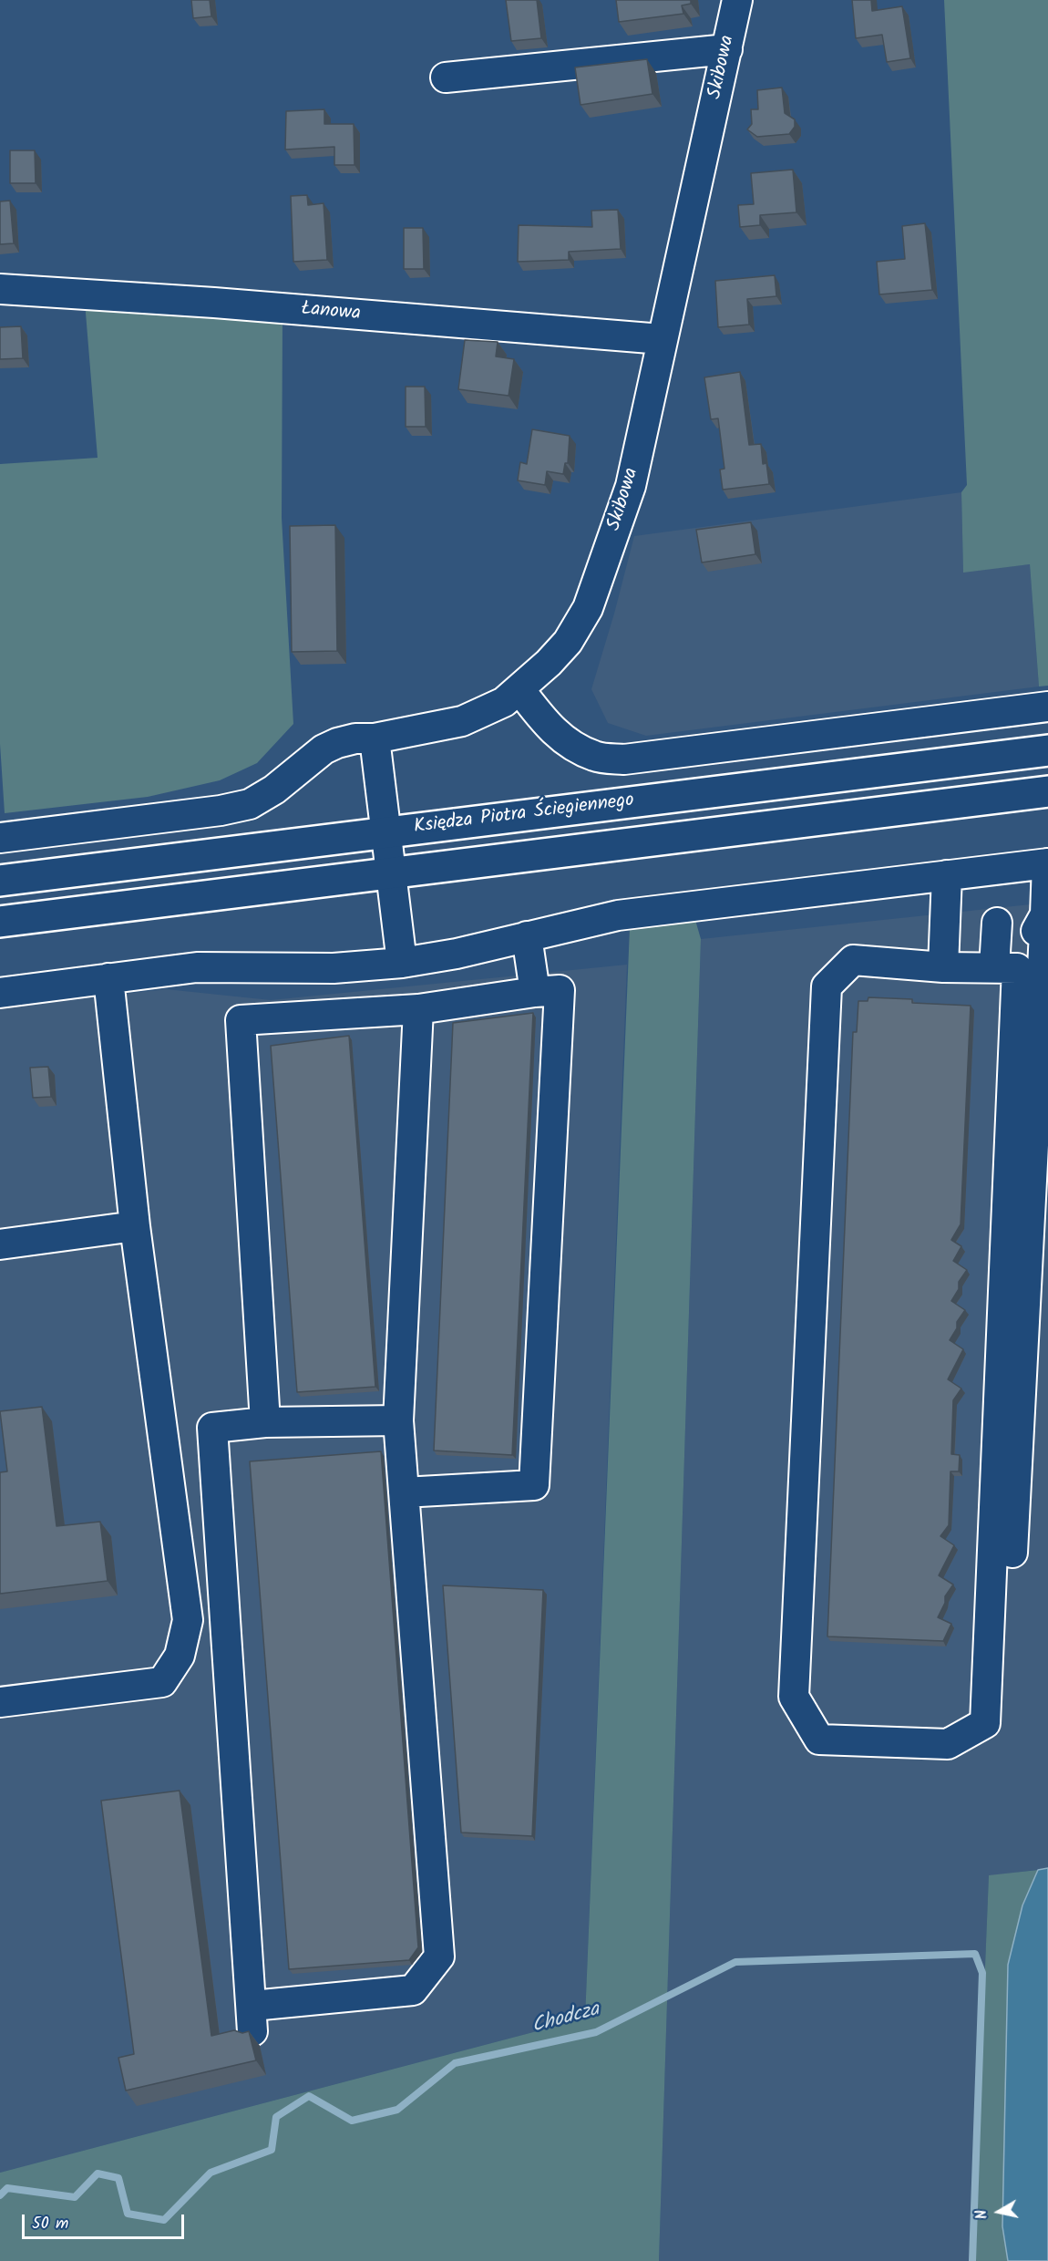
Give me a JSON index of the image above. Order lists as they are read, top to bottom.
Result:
{
  "streets": {
    "main road": ["Księdza Piotra Ściegiennego"],
    "street": ["Skibowa", "Łanowa"]
  },
  "crossings": [
    ["Skibowa", "Łanowa"]
  ],
  "water": ["Chodcza"],
  "scale_bar": "50 m",
  "north": "left"
}
